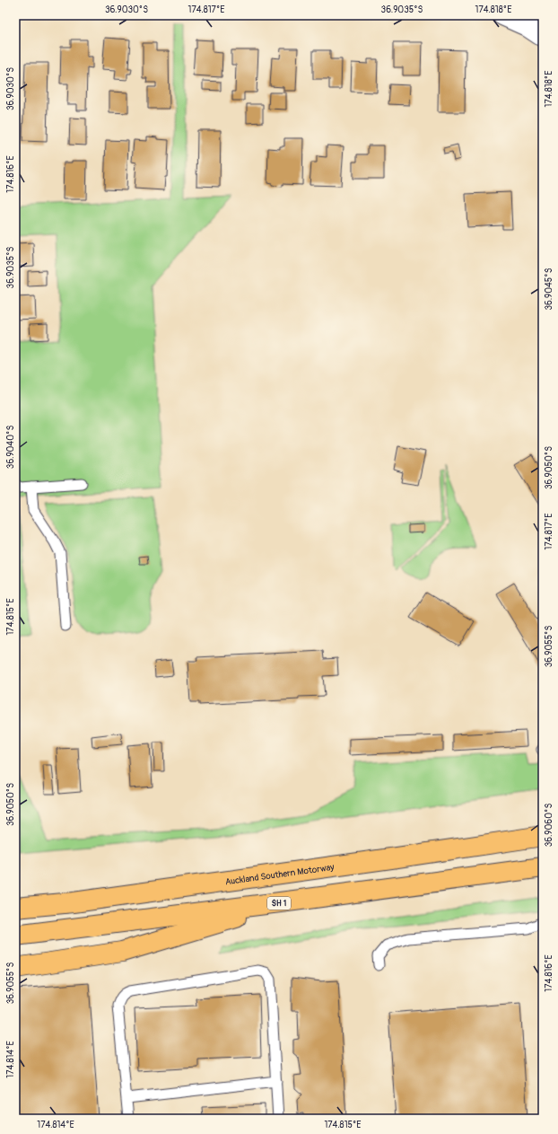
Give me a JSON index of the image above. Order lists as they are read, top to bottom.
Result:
{
  "streets": {
    "highway": ["Auckland Southern Motorway", "SH 1"]
  },
  "coordinates": [
    "36.9030°S",
    "174.817°E",
    "36.9035°S",
    "174.818°E",
    "174.816°E",
    "36.9045°S",
    "36.9040°S",
    "36.9050°S",
    "174.815°E",
    "36.9055°S",
    "36.9060°S",
    "174.814°E"
  ]
}
